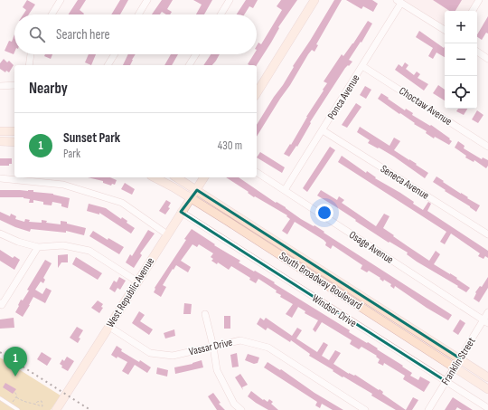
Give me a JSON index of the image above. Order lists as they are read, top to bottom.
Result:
{
  "streets": {
    "main road": ["South Broadway Boulevard", "West Republic Avenue"],
    "street": [
      "Ponca Avenue",
      "Choctaw Avenue",
      "Seneca Avenue",
      "Osage Avenue",
      "Windsor Drive",
      "Vassar Drive",
      "Franklin Street"
    ]
  },
  "crossings": [
    ["Ponca Avenue", "Choctaw Avenue"],
    ["Ponca Avenue", "Seneca Avenue"],
    ["Ponca Avenue", "Osage Avenue"],
    ["Osage Avenue", "Franklin Street"],
    ["South Broadway Boulevard", "West Republic Avenue"],
    ["South Broadway Boulevard", "Franklin Street"],
    ["West Republic Avenue", "Windsor Drive"],
    ["West Republic Avenue", "Vassar Drive"],
    ["Windsor Drive", "Franklin Street"]
  ],
  "page": {
    "map_buttons": ["+", "−"],
    "search": "Search here",
    "heading": "Nearby",
    "list": [
      {
        "mark": "1",
        "name": "Sunset Park",
        "note": "Park",
        "value": "430 m"
      }
    ],
    "pins": "1"
  }
}
